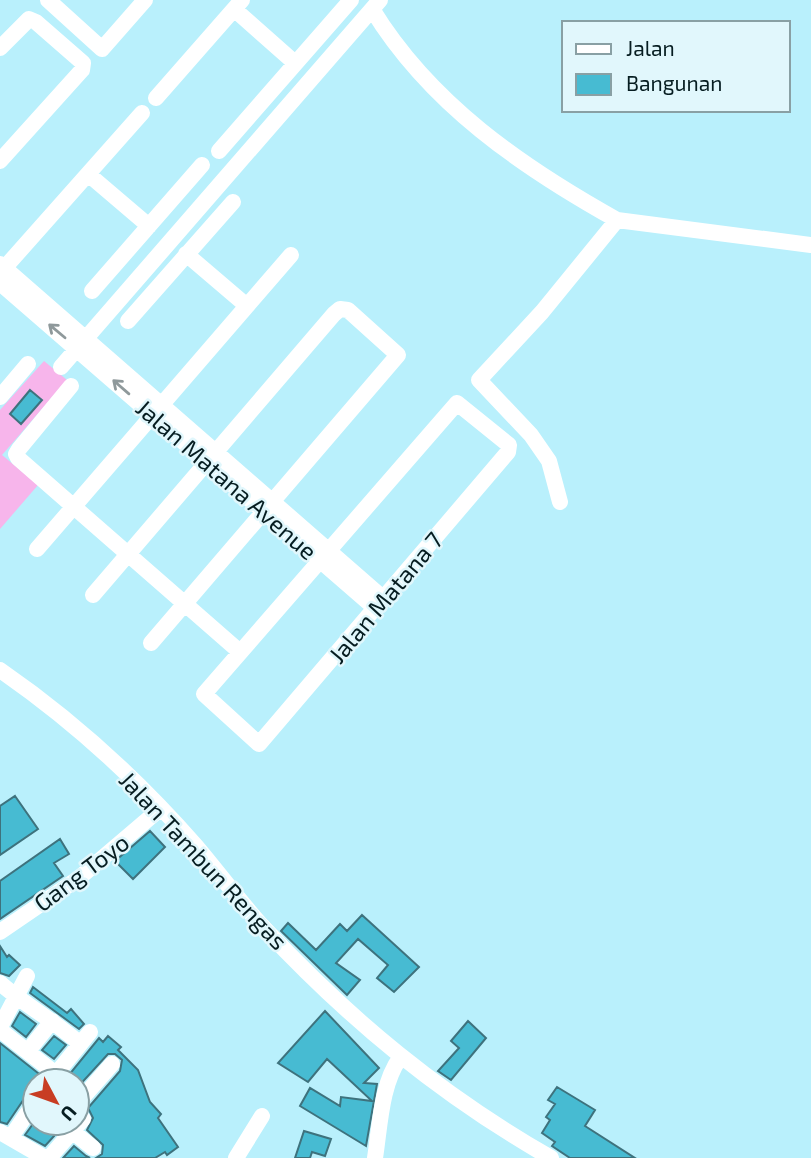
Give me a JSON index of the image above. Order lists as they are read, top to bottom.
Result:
{
  "streets": {
    "street": [
      "Jalan Matana Avenue",
      "Jalan Matana 7",
      "Jalan Tambun Rengas",
      "Gang Toyo"
    ]
  },
  "crossings": [
    ["Jalan Matana Avenue", "Jalan Matana 7"],
    ["Jalan Tambun Rengas", "Gang Toyo"]
  ],
  "legend": ["Jalan", "Bangunan"],
  "north": "bottom right"
}
